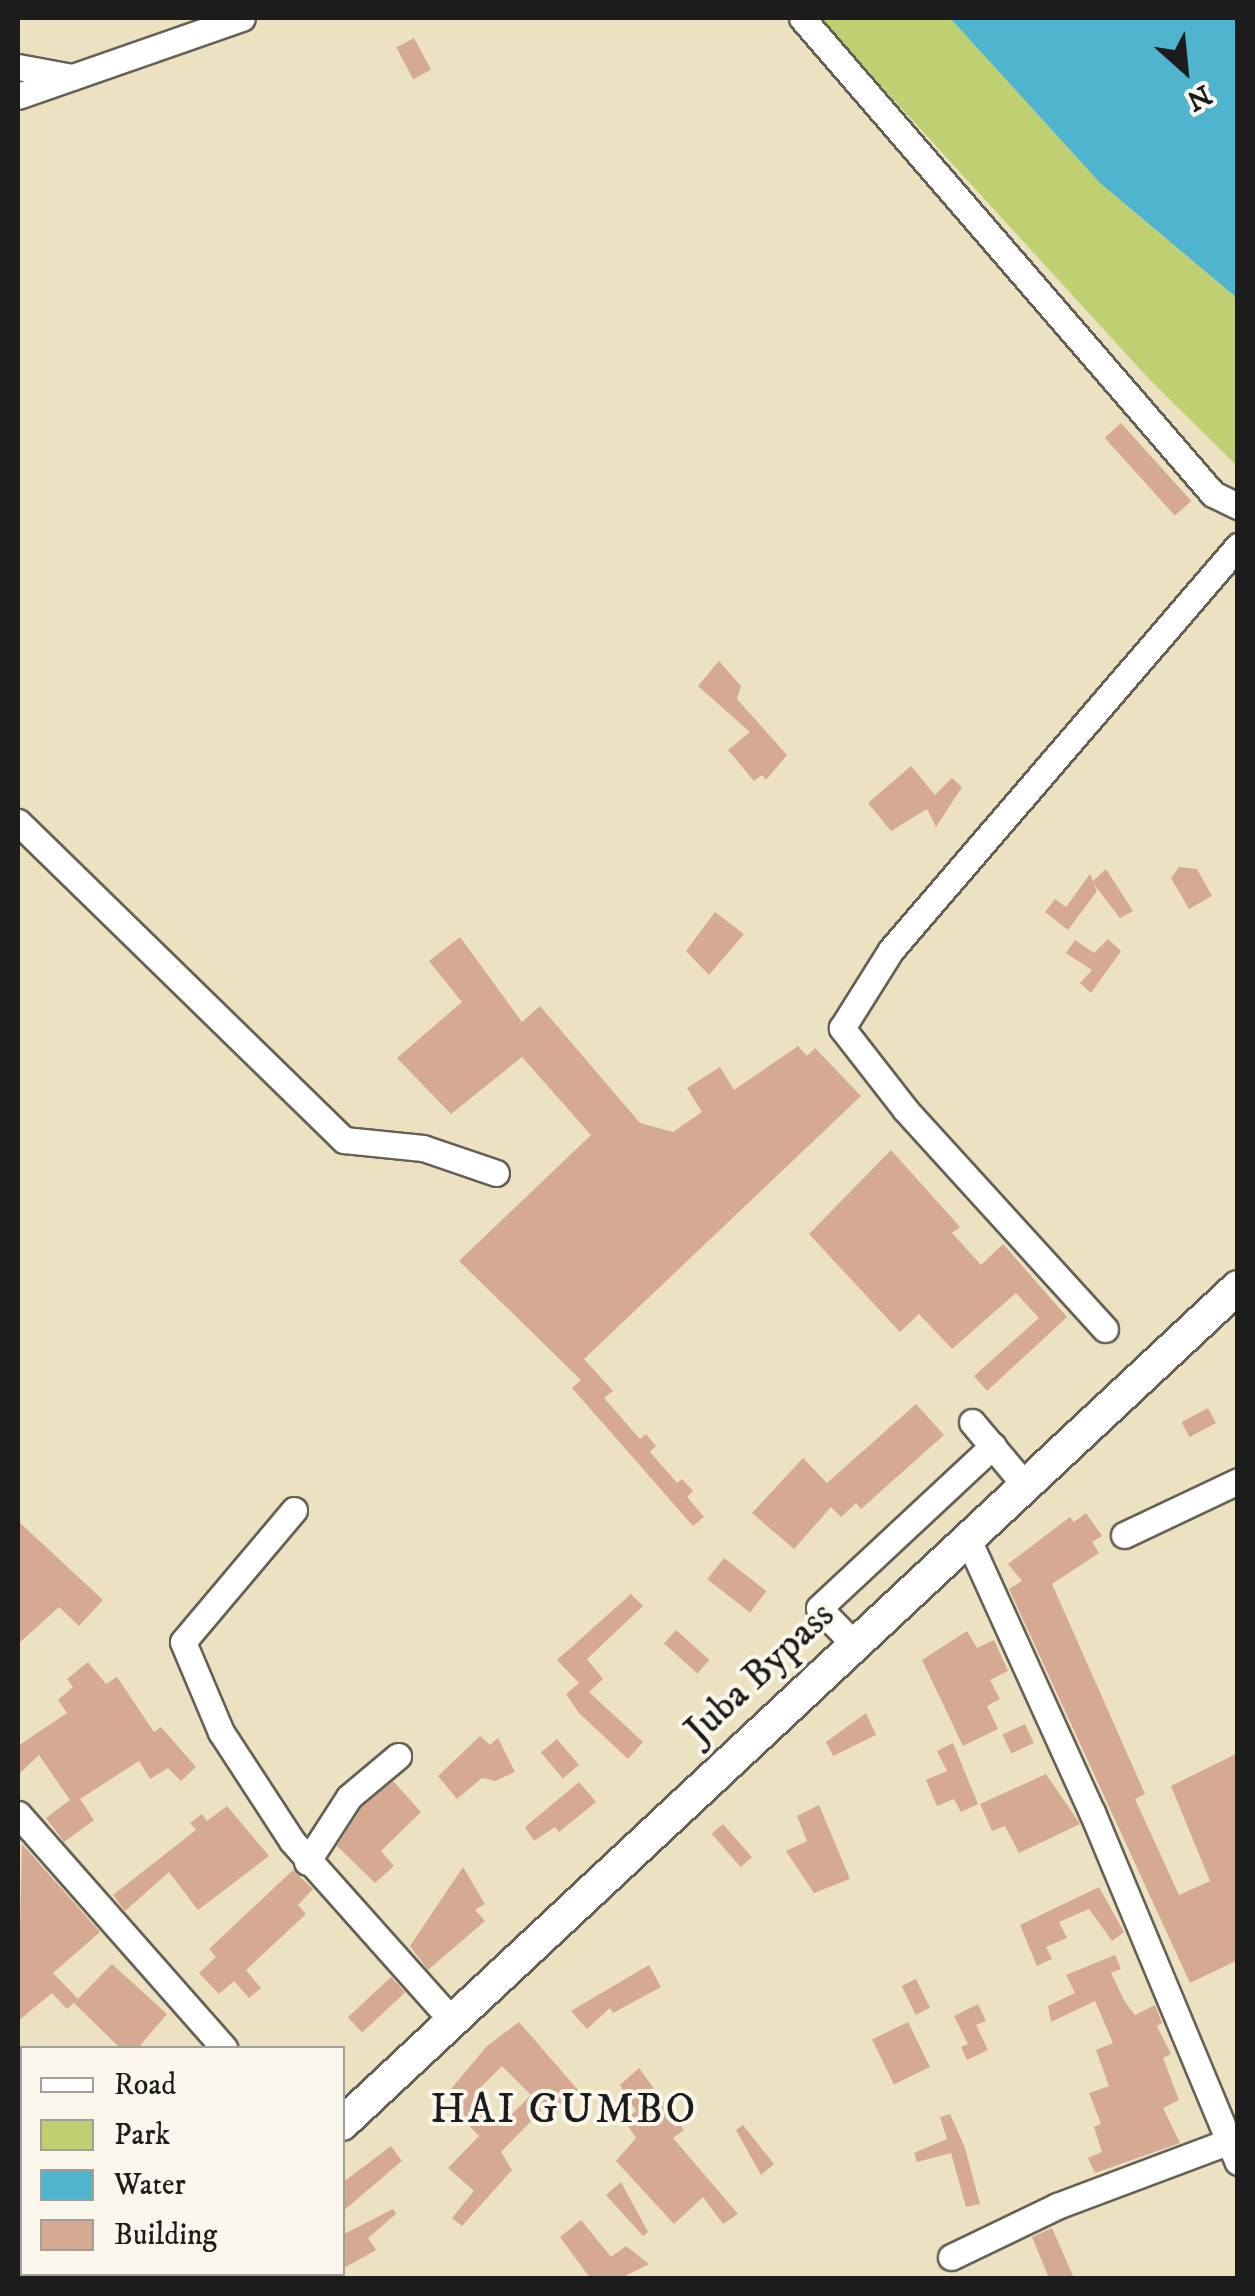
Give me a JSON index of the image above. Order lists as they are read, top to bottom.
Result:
{
  "streets": {
    "main road": ["Juba Bypass"]
  },
  "districts": ["HAI GUMBO"],
  "legend": [
    "Road",
    "Park",
    "Water",
    "Building"
  ],
  "north": "bottom right"
}
